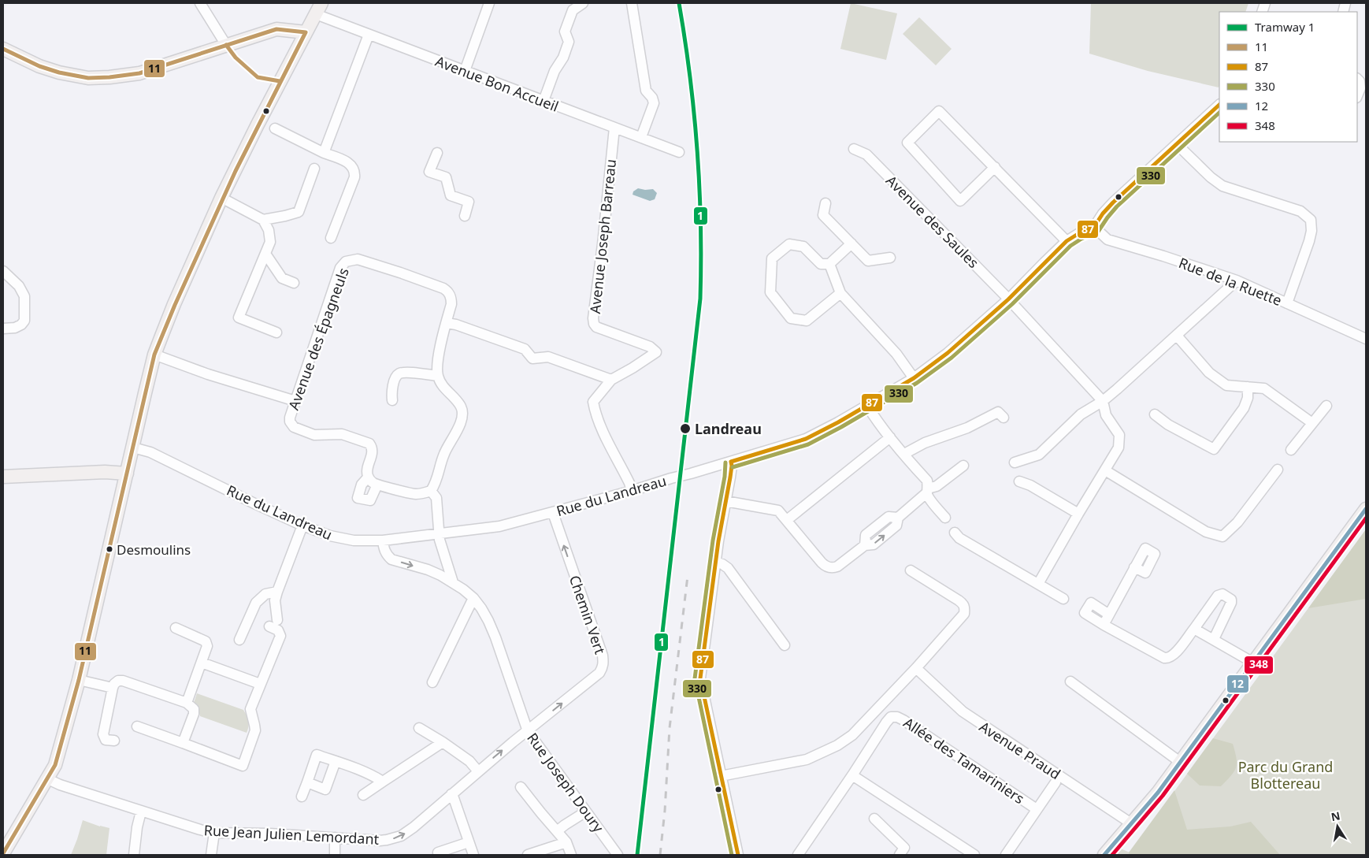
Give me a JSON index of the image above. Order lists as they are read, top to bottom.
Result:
{
  "streets": {
    "street": [
      "Avenue Bon Accueil",
      "Avenue des Saules",
      "Avenue Joseph Barreau",
      "Rue de la Ruette",
      "Avenue des Épagneuls",
      "Rue du Landreau",
      "Chemin Vert",
      "Avenue Praud",
      "Allée des Tamariniers",
      "Rue Joseph Doury",
      "Rue Jean Julien Lemordant"
    ]
  },
  "crossings": [
    ["Avenue Bon Accueil", "Avenue Joseph Barreau"],
    ["Avenue des Saules", "Rue du Landreau"],
    ["Rue de la Ruette", "Rue du Landreau"],
    ["Rue du Landreau", "Chemin Vert"],
    ["Rue du Landreau", "Rue Joseph Doury"],
    ["Chemin Vert", "Rue Joseph Doury"],
    ["Chemin Vert", "Rue Jean Julien Lemordant"],
    ["Rue Joseph Doury", "Rue Jean Julien Lemordant"]
  ],
  "one_way": ["Chemin Vert"],
  "parks": ["Parc du Grand Blottereau"],
  "places": ["Landreau", "Desmoulins"],
  "lines": [
    "tram line 1",
    "transit line 11",
    "transit line 87",
    "transit line 330",
    "transit line 12",
    "transit line 348"
  ],
  "legend": [
    "Tramway 1",
    "11",
    "87",
    "330",
    "12",
    "348"
  ],
  "north": "top"
}
